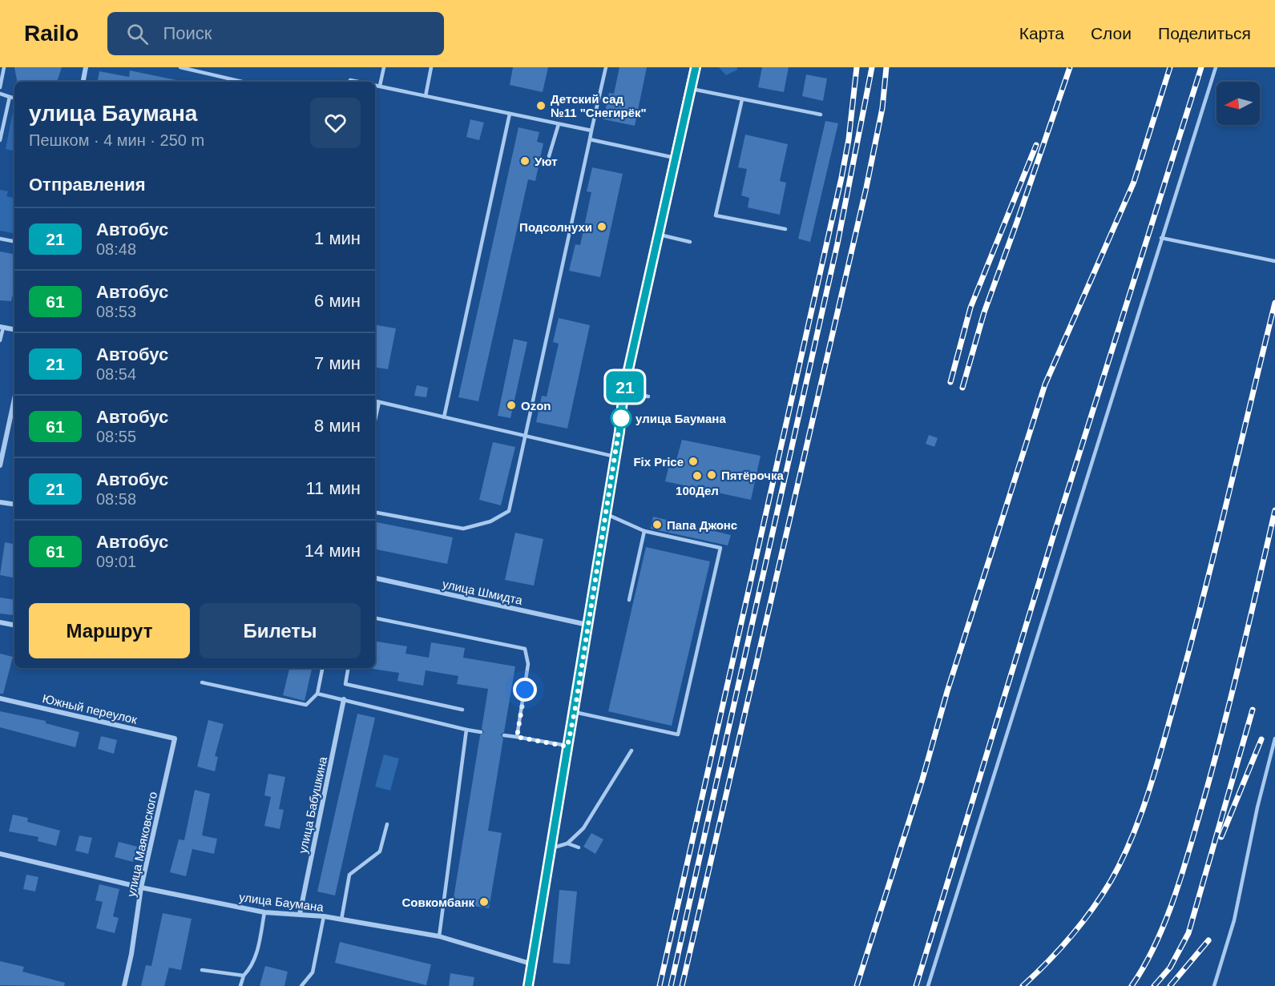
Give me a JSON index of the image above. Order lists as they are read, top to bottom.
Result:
{
  "streets": {
    "street": [
      "улица Шмидта",
      "Южный переулок",
      "улица Бабушкина",
      "улица Маяковского",
      "улица Баумана"
    ]
  },
  "crossings": [
    ["Южный переулок", "улица Маяковского"],
    ["улица Бабушкина", "улица Баумана"],
    ["улица Маяковского", "улица Баумана"]
  ],
  "places": [
    "Детский сад №11 \"Снегирёк\"",
    "Уют",
    "Подсолнухи",
    "Ozon",
    "улица Баумана",
    "Fix Price",
    "Пятёрочка",
    "100Дел",
    "Папа Джонс",
    "Совкомбанк"
  ],
  "lines": ["bus line 21"],
  "north": "left",
  "page": {
    "header": "Railo",
    "search": "Поиск",
    "nav": ["Карта", "Слои", "Поделиться"],
    "on_map": "21",
    "heading": [
      ["улица Баумана", "Пешком · 4 мин · 250 m"],
      "Отправления"
    ],
    "list": [
      {
        "mark": "21",
        "name": "Автобус",
        "note": "08:48",
        "value": "1 мин"
      },
      {
        "mark": "61",
        "name": "Автобус",
        "note": "08:53",
        "value": "6 мин"
      },
      {
        "mark": "21",
        "name": "Автобус",
        "note": "08:54",
        "value": "7 мин"
      },
      {
        "mark": "61",
        "name": "Автобус",
        "note": "08:55",
        "value": "8 мин"
      },
      {
        "mark": "21",
        "name": "Автобус",
        "note": "08:58",
        "value": "11 мин"
      },
      {
        "mark": "61",
        "name": "Автобус",
        "note": "09:01",
        "value": "14 мин"
      }
    ],
    "buttons": ["Маршрут", "Билеты"]
  }
}
